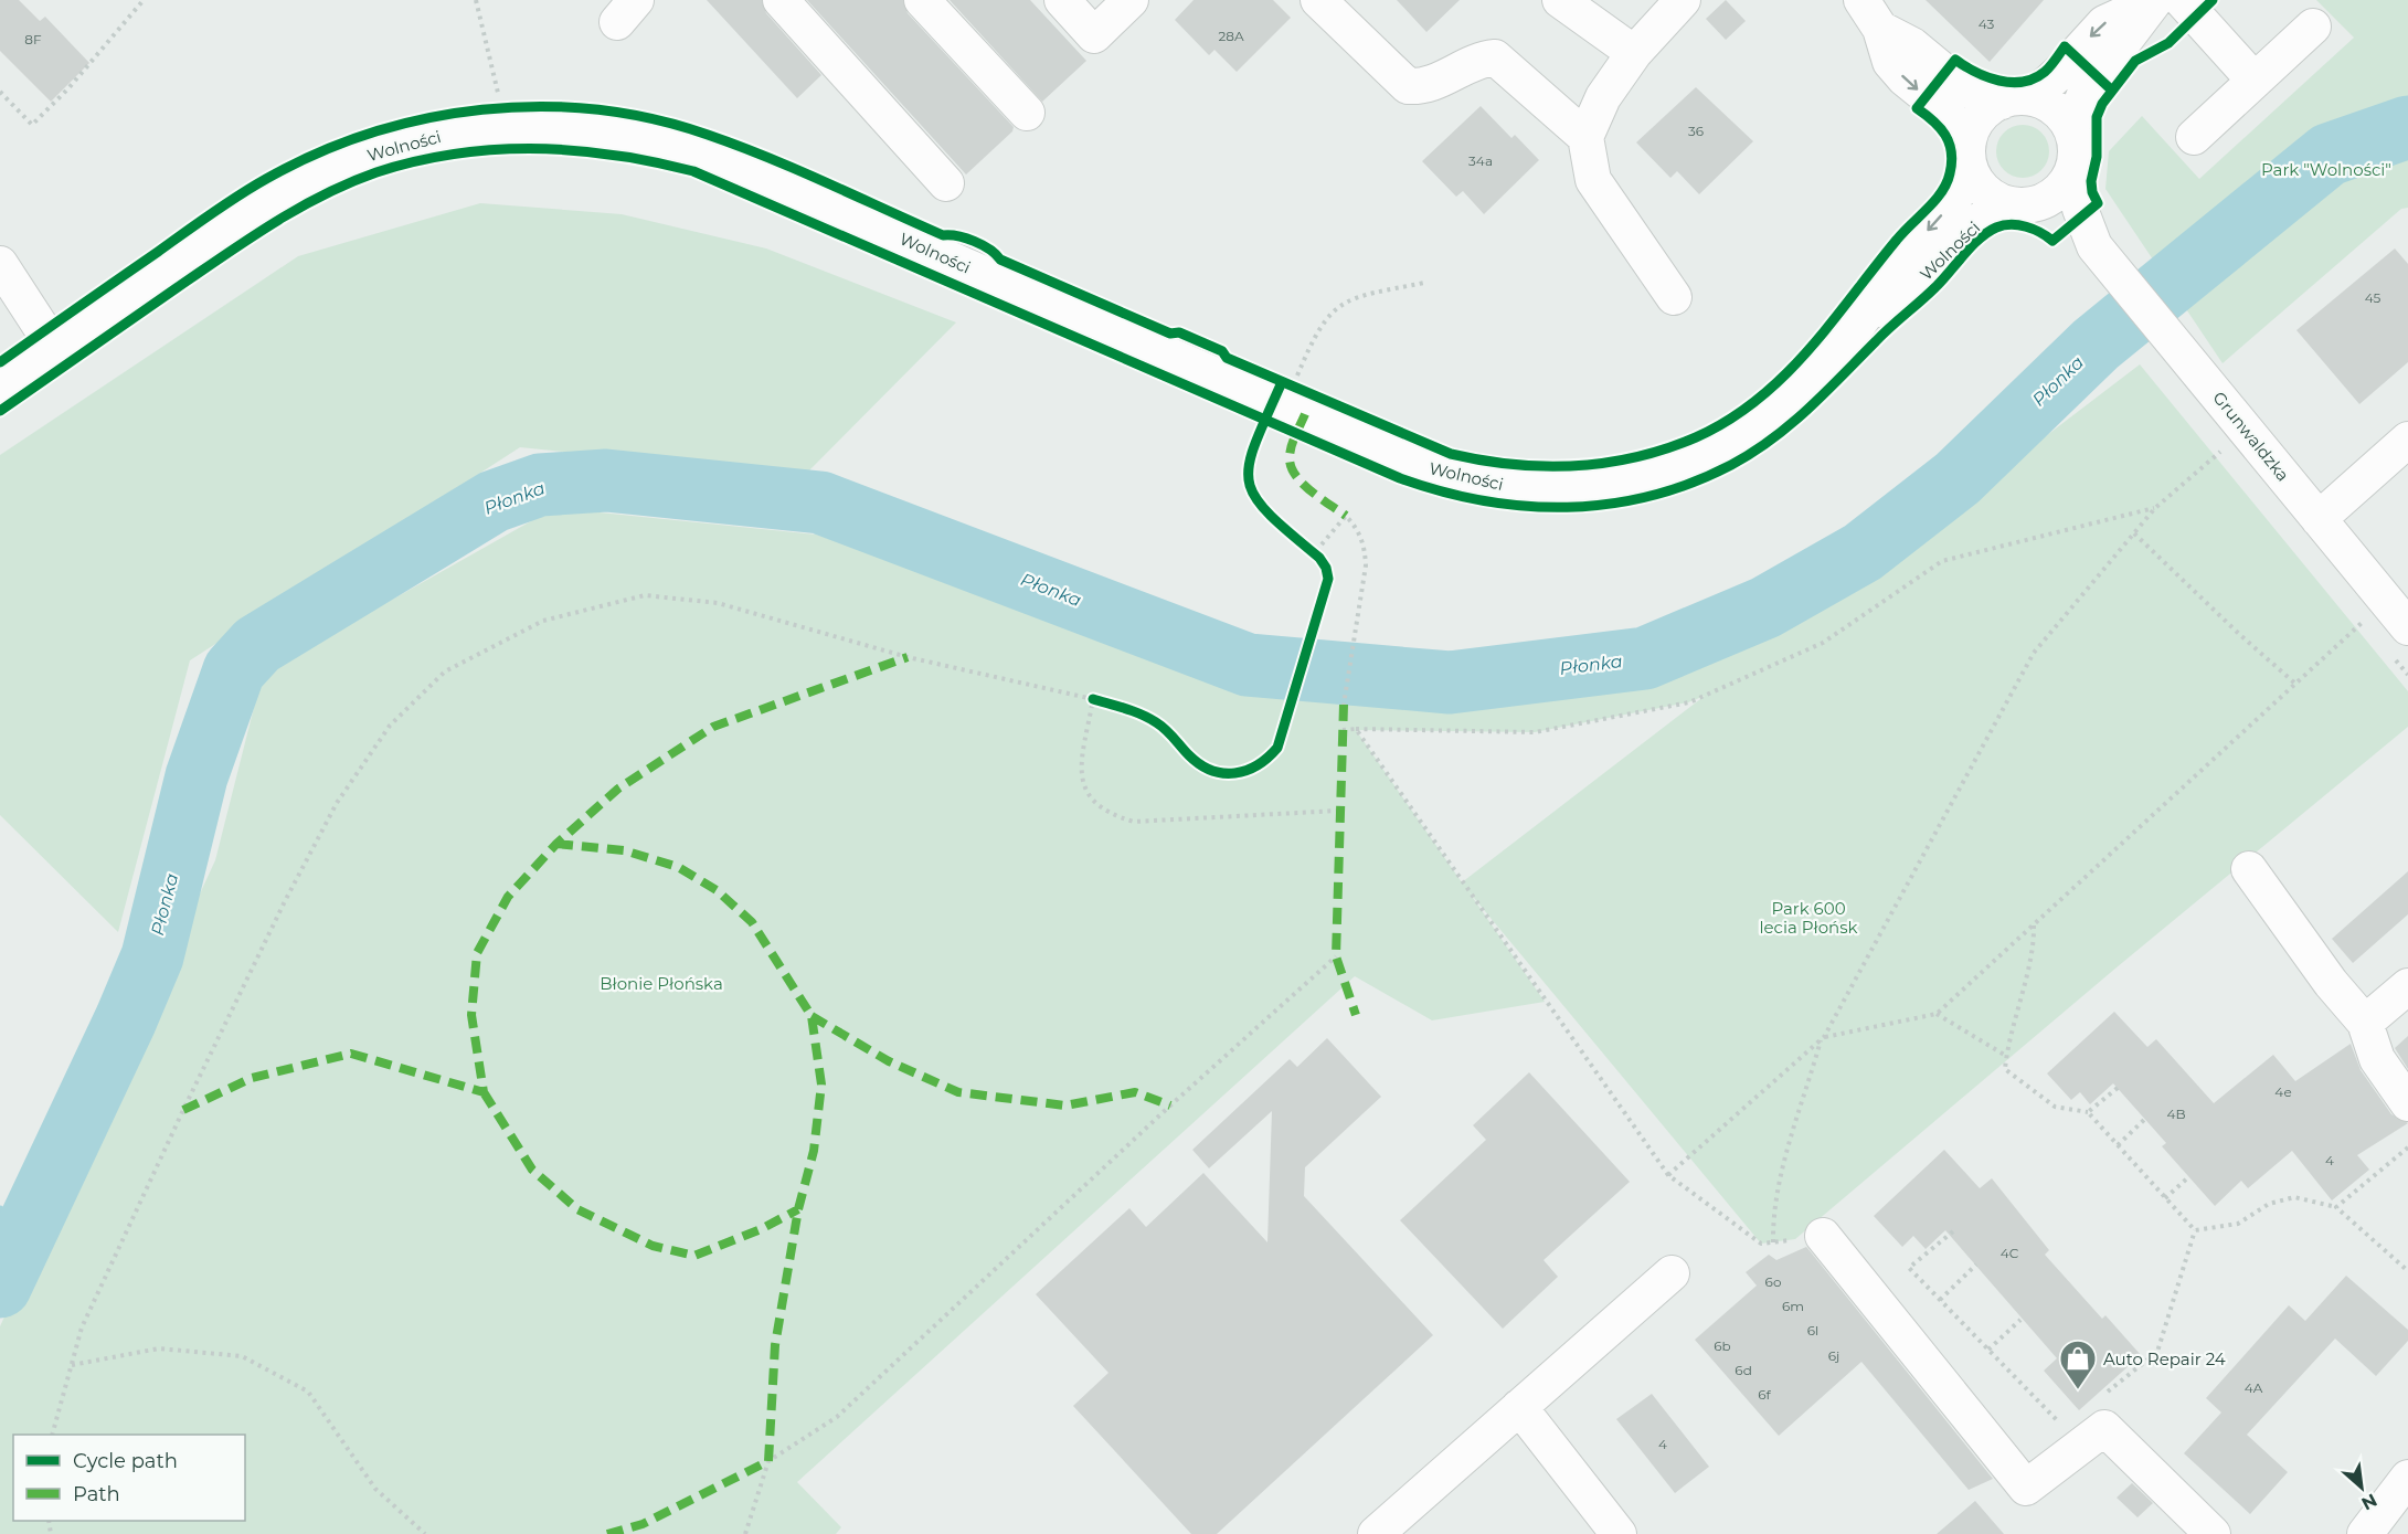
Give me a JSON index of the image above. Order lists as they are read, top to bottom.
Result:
{
  "streets": {
    "street": ["Wolności", "Grunwaldzka"]
  },
  "crossings": [
    ["Wolności", "Grunwaldzka"]
  ],
  "water": ["Płonka"],
  "parks": ["Park \"Wolności\"", "Park 600 lecia Płońsk", "Błonie Płońska"],
  "places": {
    "shop": ["Auto Repair 24"]
  },
  "house_numbers": [
    "43",
    "28A",
    "8F",
    "36",
    "34a",
    "45",
    "4e",
    "4B",
    "4",
    "4C",
    "6o",
    "6m",
    "6l",
    "6b",
    "6j",
    "6d",
    "4A",
    "6f",
    "4"
  ],
  "legend": ["Cycle path", "Path"],
  "north": "bottom right"
}
